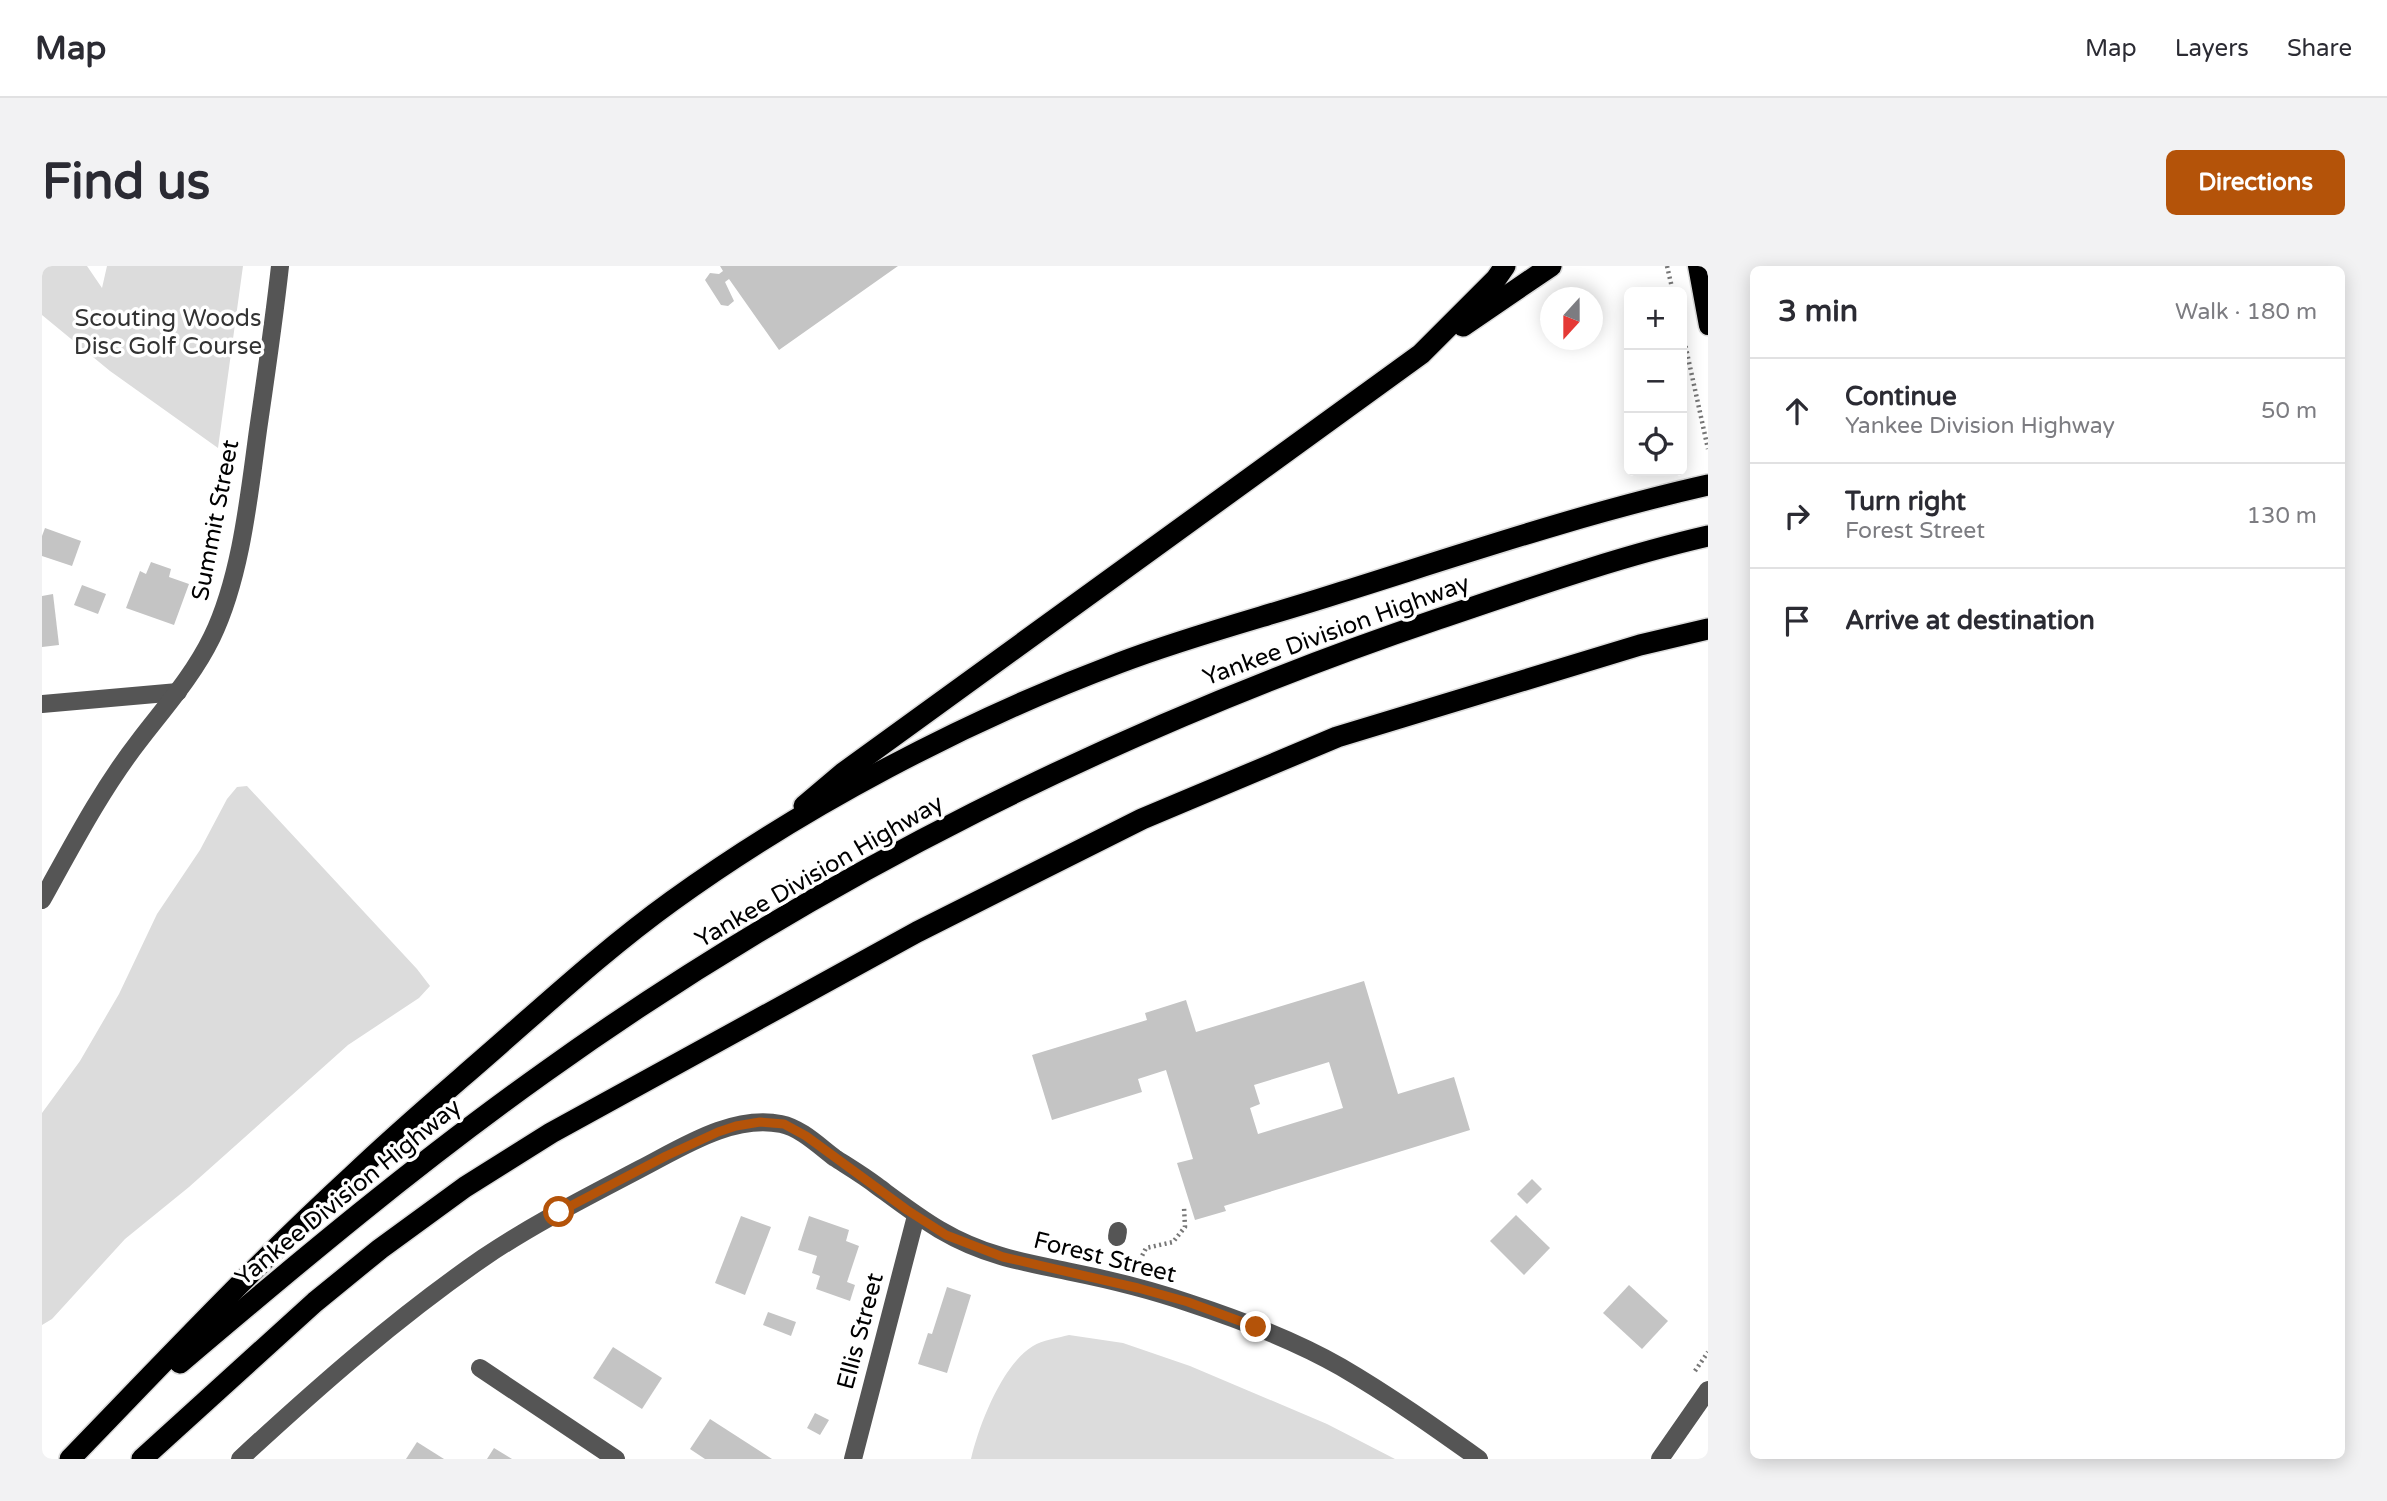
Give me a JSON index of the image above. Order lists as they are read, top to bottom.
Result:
{
  "streets": {
    "highway": ["Yankee Division Highway"],
    "street": ["Summit Street", "Forest Street", "Ellis Street"]
  },
  "crossings": [
    ["Forest Street", "Ellis Street"]
  ],
  "parks": ["Scouting Woods Disc Golf Course"],
  "north": "bottom",
  "page": {
    "header": "Map",
    "nav": ["Map", "Layers", "Share"],
    "buttons": "Directions",
    "title": "Find us",
    "heading": ["3 min", "Walk · 180 m"],
    "map_buttons": ["+", "−"],
    "list": [
      ["Continue", "Yankee Division Highway", "50 m"],
      ["Turn right", "Forest Street", "130 m"],
      "Arrive at destination"
    ]
  }
}
